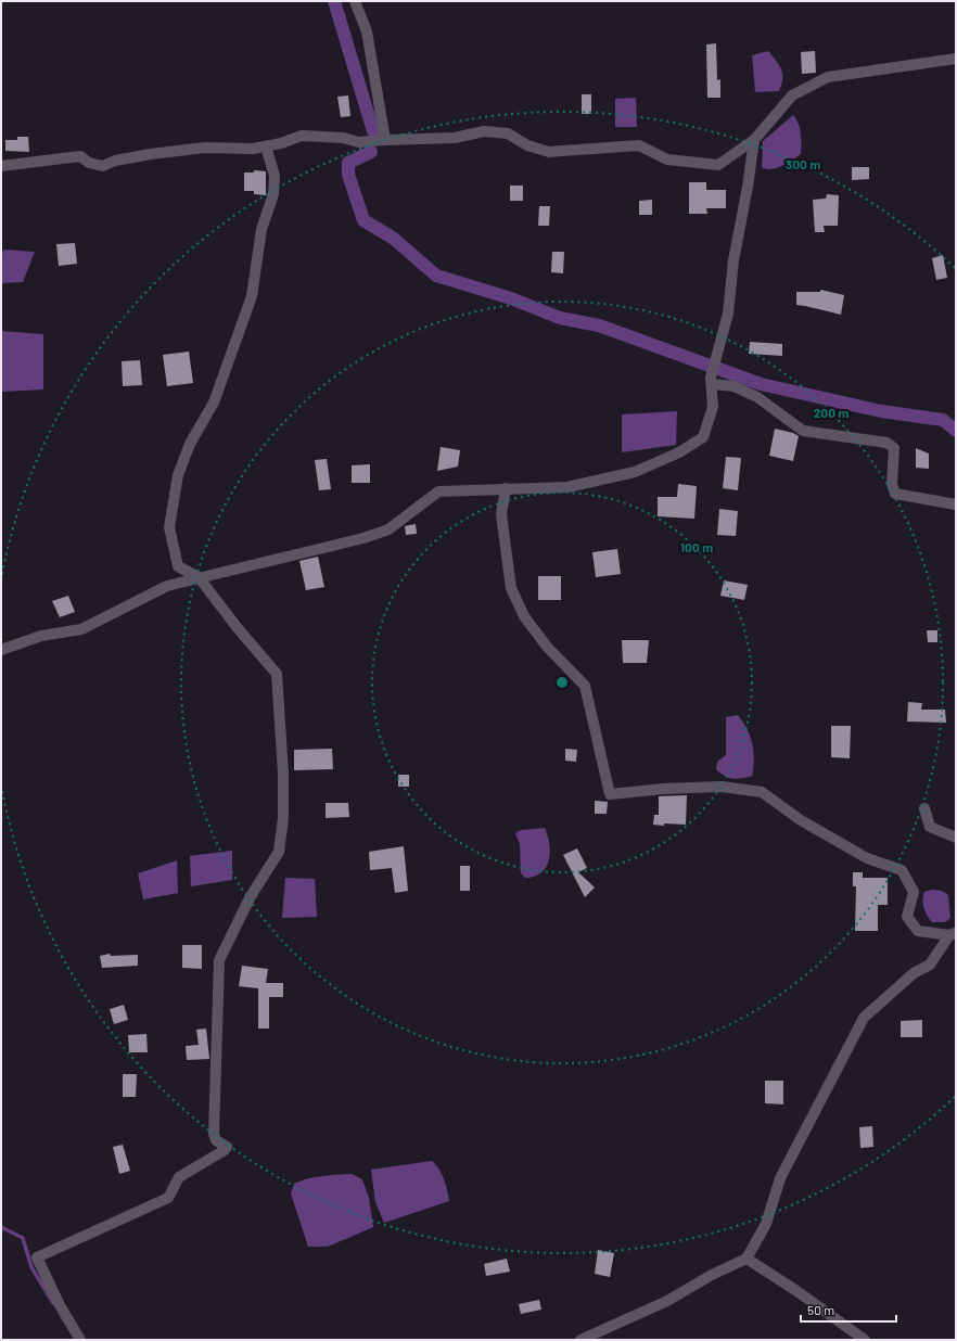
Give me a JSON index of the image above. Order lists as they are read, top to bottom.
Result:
{
  "scale_bar": "50 m",
  "rings": ["300 m", "200 m", "100 m"]
}
